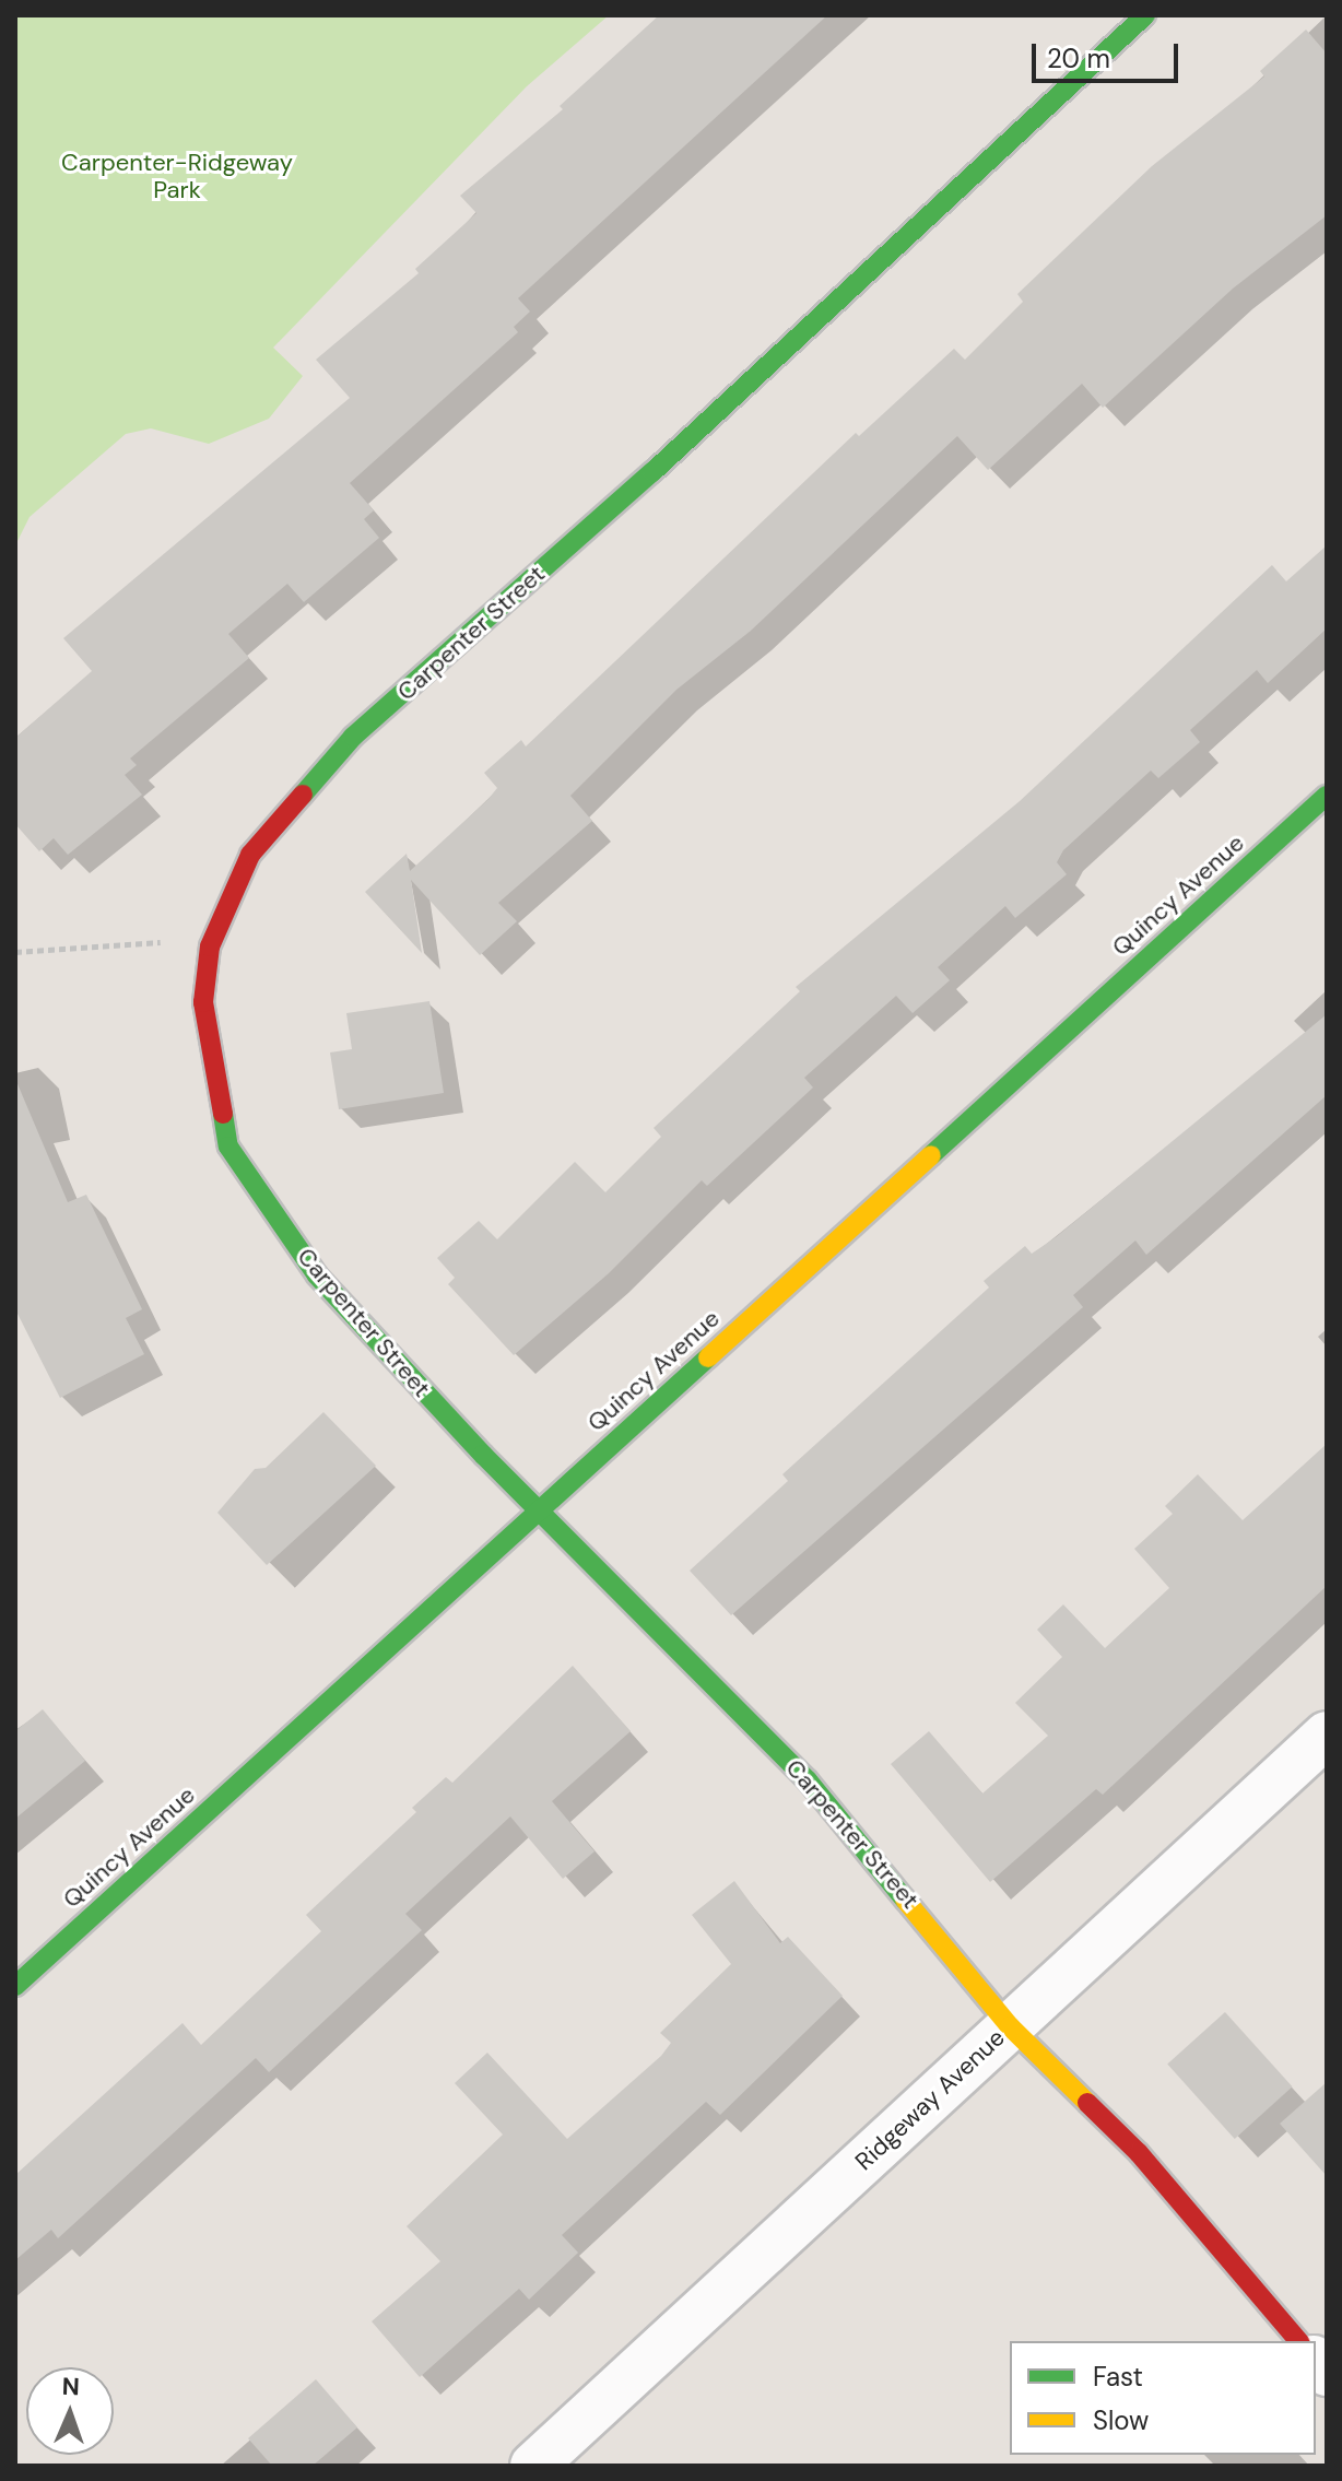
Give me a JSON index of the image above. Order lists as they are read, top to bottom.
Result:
{
  "streets": {
    "street": ["Carpenter Street", "Quincy Avenue", "Ridgeway Avenue"]
  },
  "crossings": [
    ["Carpenter Street", "Quincy Avenue"],
    ["Carpenter Street", "Ridgeway Avenue"]
  ],
  "parks": ["Carpenter-Ridgeway Park"],
  "legend": ["Fast", "Slow"],
  "scale_bar": "20 m",
  "north": "top"
}
